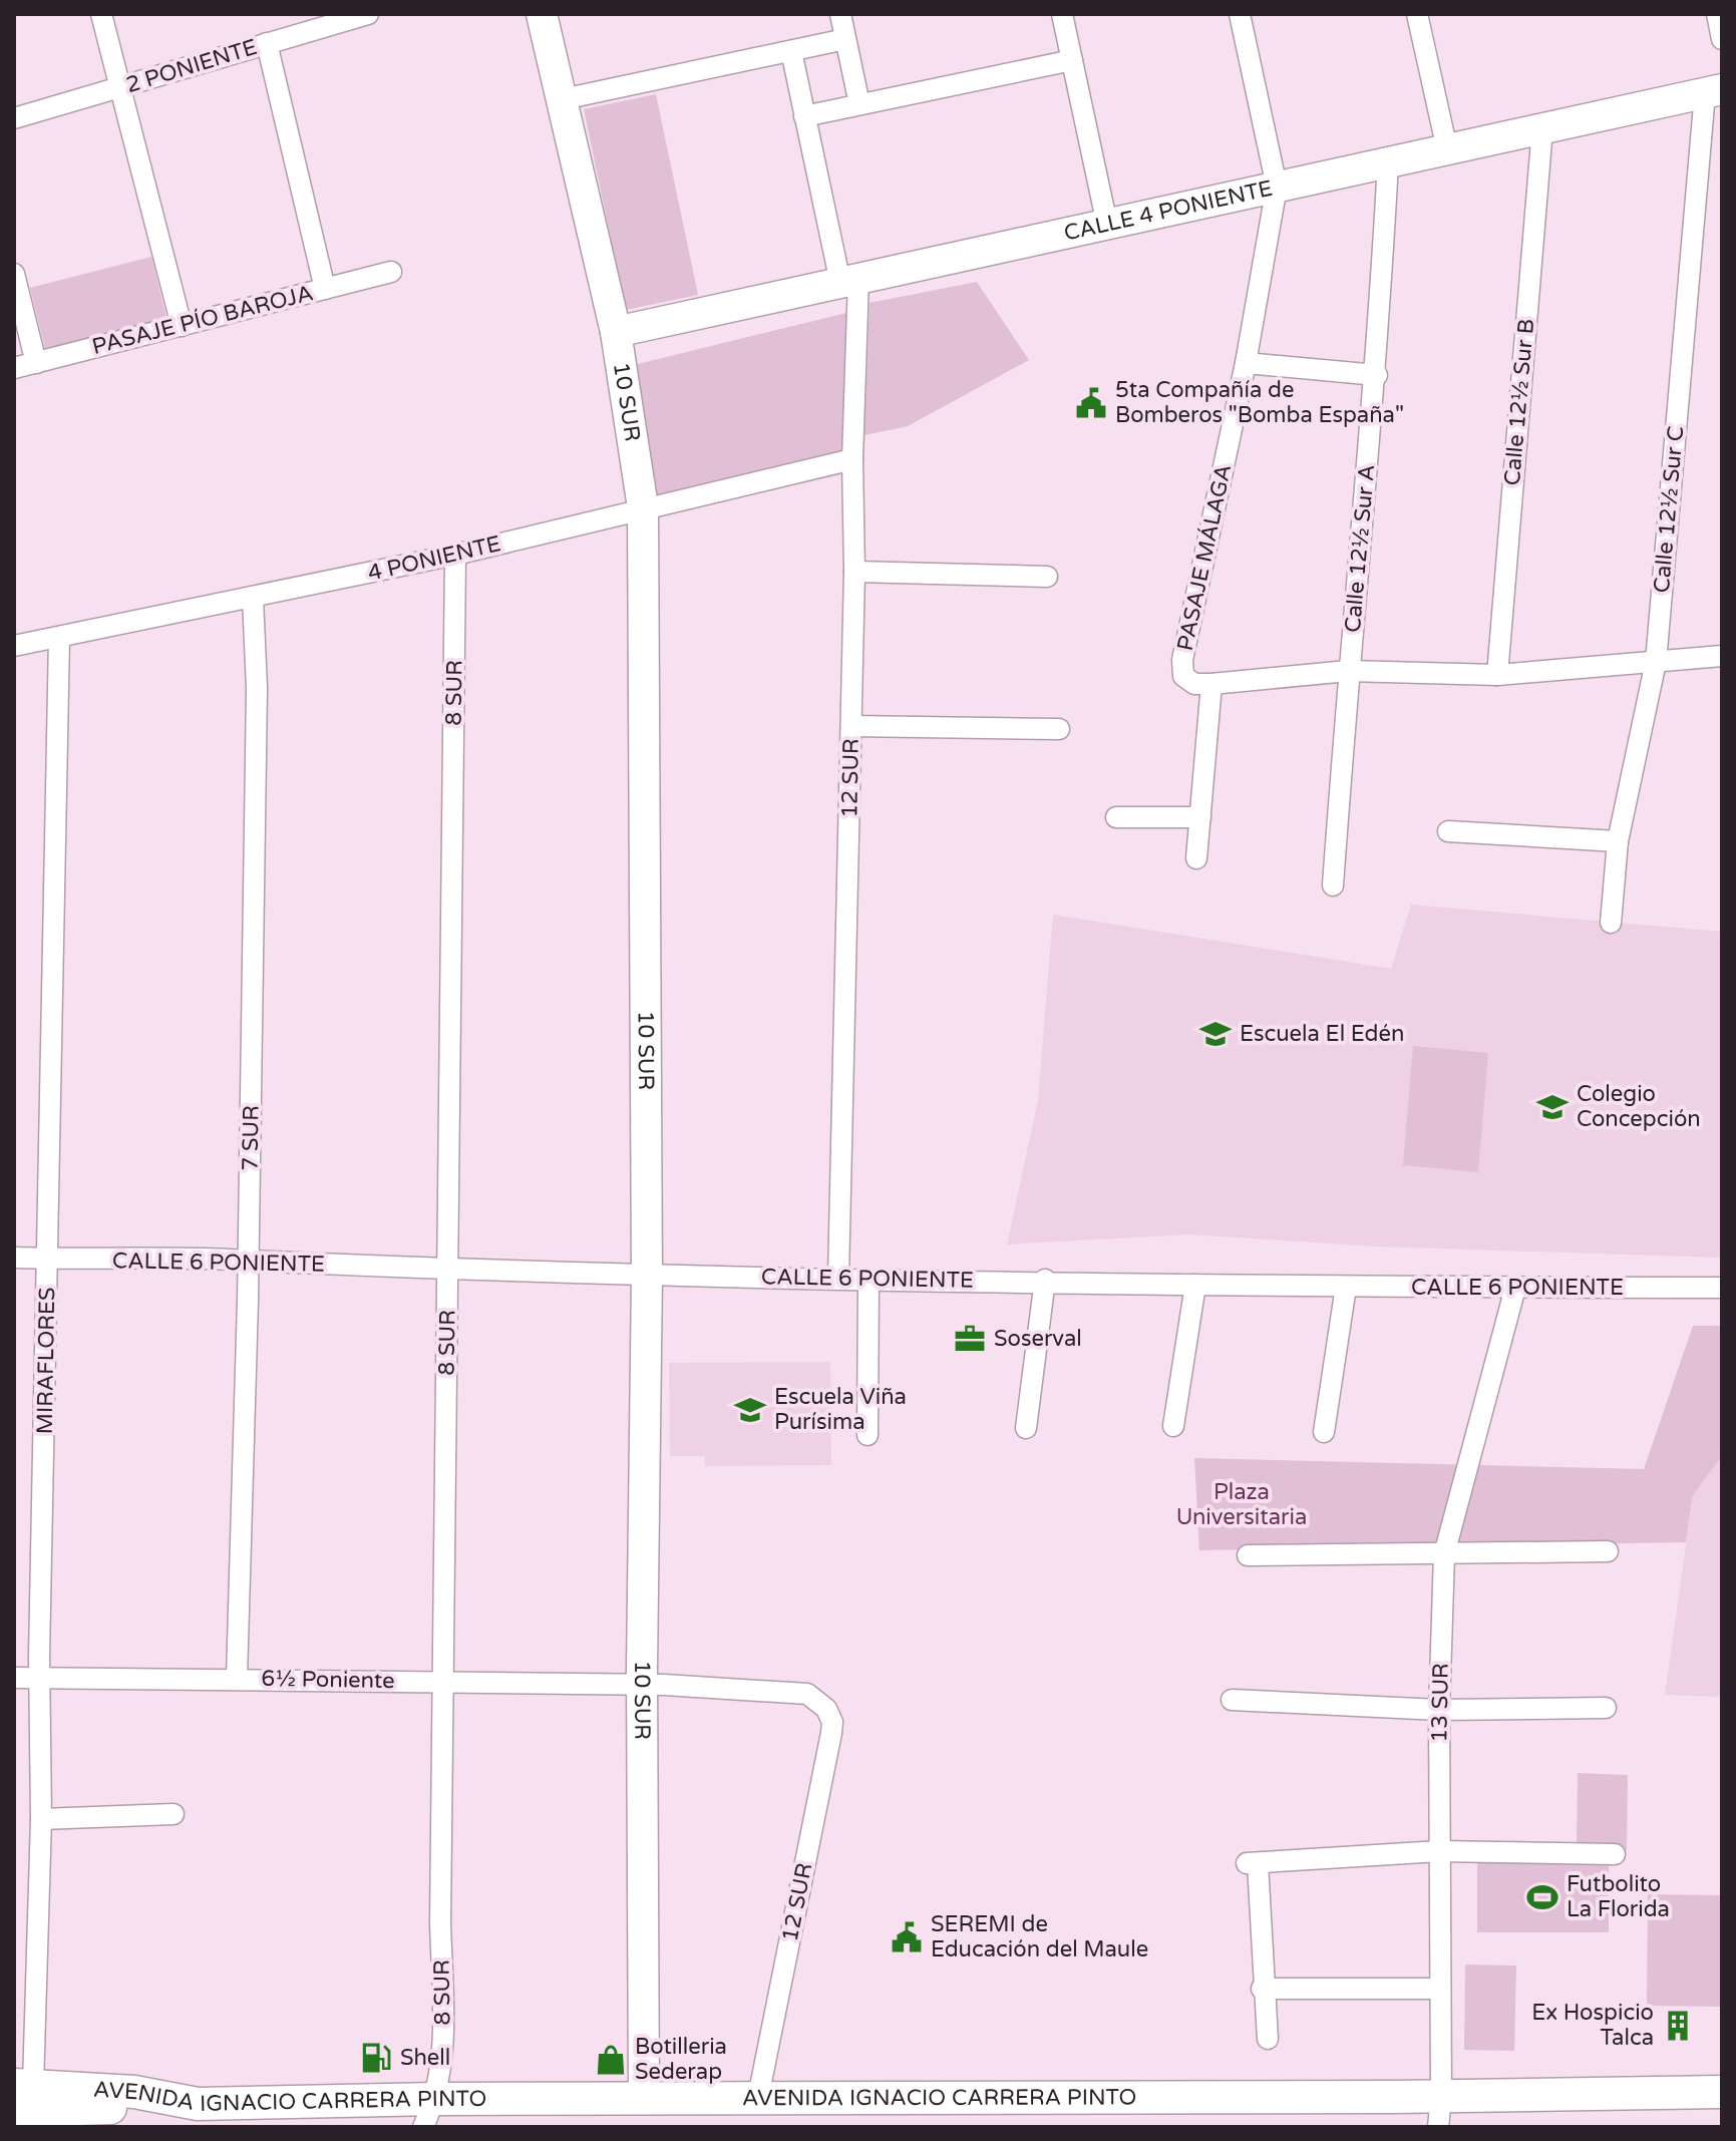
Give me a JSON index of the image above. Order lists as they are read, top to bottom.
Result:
{
  "streets": {
    "main road": ["AVENIDA IGNACIO CARRERA PINTO"],
    "street": [
      "2 PONIENTE",
      "CALLE 4 PONIENTE",
      "PASAJE PÍO BAROJA",
      "10 SUR",
      "Calle 12½ Sur B",
      "Calle 12½ Sur C",
      "Calle 12½ Sur A",
      "PASAJE MÁLAGA",
      "4 PONIENTE",
      "8 SUR",
      "12 SUR",
      "7 SUR",
      "CALLE 6 PONIENTE",
      "MIRAFLORES",
      "6½ Poniente",
      "13 SUR"
    ]
  },
  "crossings": [
    ["CALLE 4 PONIENTE", "10 SUR"],
    ["CALLE 4 PONIENTE", "Calle 12½ Sur B"],
    ["CALLE 4 PONIENTE", "Calle 12½ Sur C"],
    ["CALLE 4 PONIENTE", "Calle 12½ Sur A"],
    ["CALLE 4 PONIENTE", "PASAJE MÁLAGA"],
    ["CALLE 4 PONIENTE", "12 SUR"],
    ["10 SUR", "4 PONIENTE"],
    ["10 SUR", "CALLE 6 PONIENTE"],
    ["10 SUR", "6½ Poniente"],
    ["10 SUR", "AVENIDA IGNACIO CARRERA PINTO"],
    ["4 PONIENTE", "8 SUR"],
    ["4 PONIENTE", "12 SUR"],
    ["4 PONIENTE", "7 SUR"],
    ["4 PONIENTE", "MIRAFLORES"],
    ["8 SUR", "CALLE 6 PONIENTE"],
    ["8 SUR", "6½ Poniente"],
    ["8 SUR", "AVENIDA IGNACIO CARRERA PINTO"],
    ["12 SUR", "CALLE 6 PONIENTE"],
    ["12 SUR", "6½ Poniente"],
    ["12 SUR", "AVENIDA IGNACIO CARRERA PINTO"],
    ["7 SUR", "CALLE 6 PONIENTE"],
    ["7 SUR", "6½ Poniente"],
    ["CALLE 6 PONIENTE", "MIRAFLORES"],
    ["CALLE 6 PONIENTE", "13 SUR"],
    ["MIRAFLORES", "6½ Poniente"],
    ["MIRAFLORES", "AVENIDA IGNACIO CARRERA PINTO"],
    ["13 SUR", "AVENIDA IGNACIO CARRERA PINTO"]
  ],
  "parks": ["Plaza Universitaria"],
  "places": {
    "public building": ["5ta Compañía de Bomberos \"Bomba España\"", "SEREMI de Educación del Maule"],
    "school or university": ["Escuela El Edén", "Colegio Concepción", "Escuela Viña Purísima"],
    "office": ["Soserval"],
    "sports": ["Futbolito La Florida"],
    "building": ["Ex Hospicio Talca"],
    "fuel station": ["Shell"],
    "shop": ["Botilleria Sederap"]
  }
}
